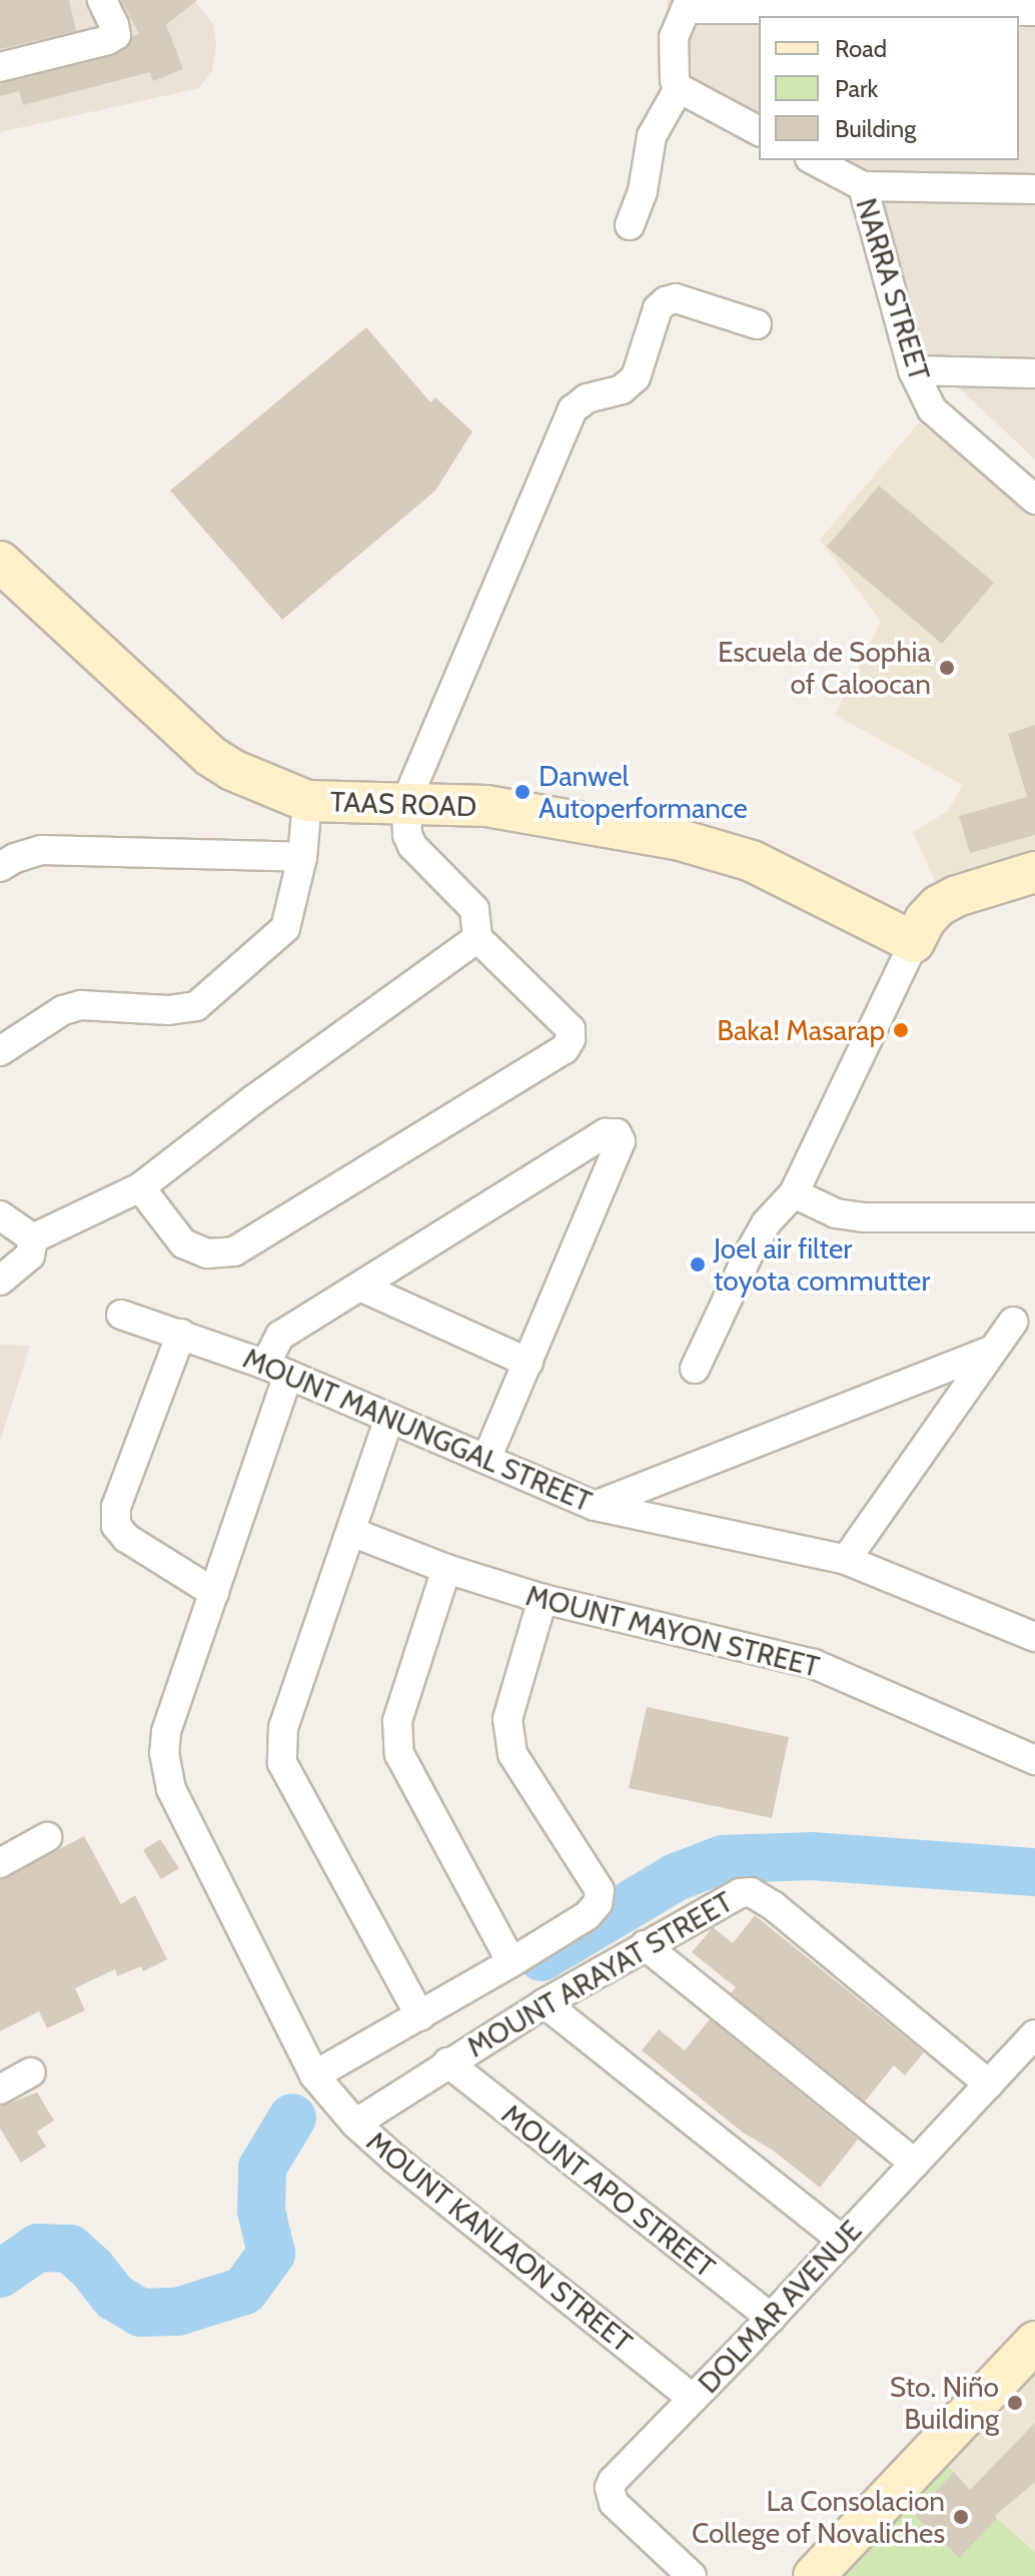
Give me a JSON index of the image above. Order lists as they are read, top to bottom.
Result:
{
  "streets": {
    "street": [
      "NARRA STREET",
      "TAAS ROAD",
      "MOUNT MANUNGGAL STREET",
      "MOUNT MAYON STREET",
      "MOUNT ARAYAT STREET",
      "MOUNT APO STREET",
      "MOUNT KANLAON STREET",
      "DOLMAR AVENUE"
    ]
  },
  "crossings": [
    ["MOUNT MANUNGGAL STREET", "MOUNT KANLAON STREET"],
    ["MOUNT ARAYAT STREET", "MOUNT APO STREET"],
    ["MOUNT ARAYAT STREET", "MOUNT KANLAON STREET"],
    ["MOUNT ARAYAT STREET", "DOLMAR AVENUE"],
    ["MOUNT APO STREET", "DOLMAR AVENUE"],
    ["MOUNT KANLAON STREET", "DOLMAR AVENUE"]
  ],
  "places": [
    "Escuela de Sophia of Caloocan",
    "Danwel Autoperformance",
    "Baka! Masarap",
    "Joel air filter toyota commutter",
    "Sto. Niño Building",
    "La Consolacion College of Novaliches"
  ],
  "legend": ["Road", "Park", "Building"]
}
